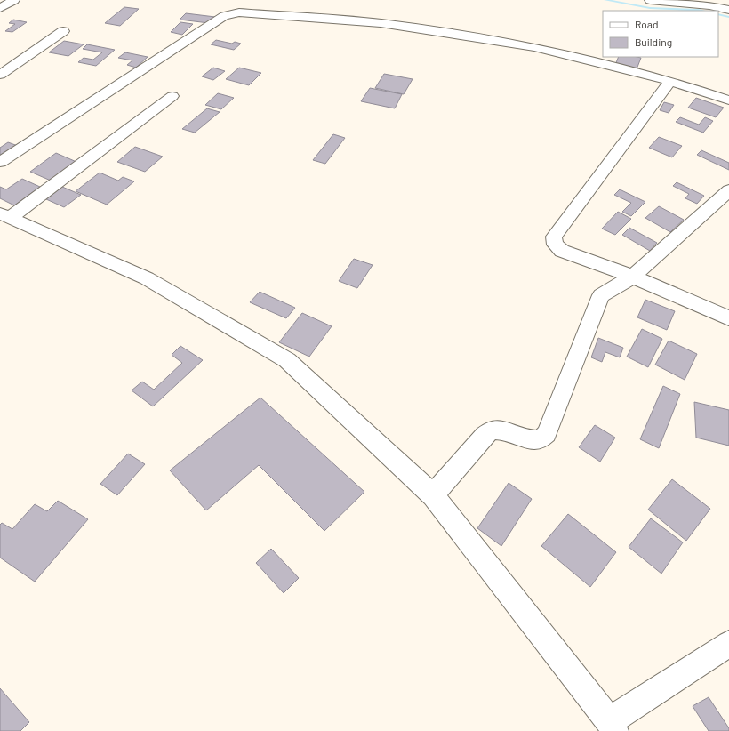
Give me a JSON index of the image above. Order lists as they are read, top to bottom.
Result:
{
  "legend": ["Road", "Building"]
}
